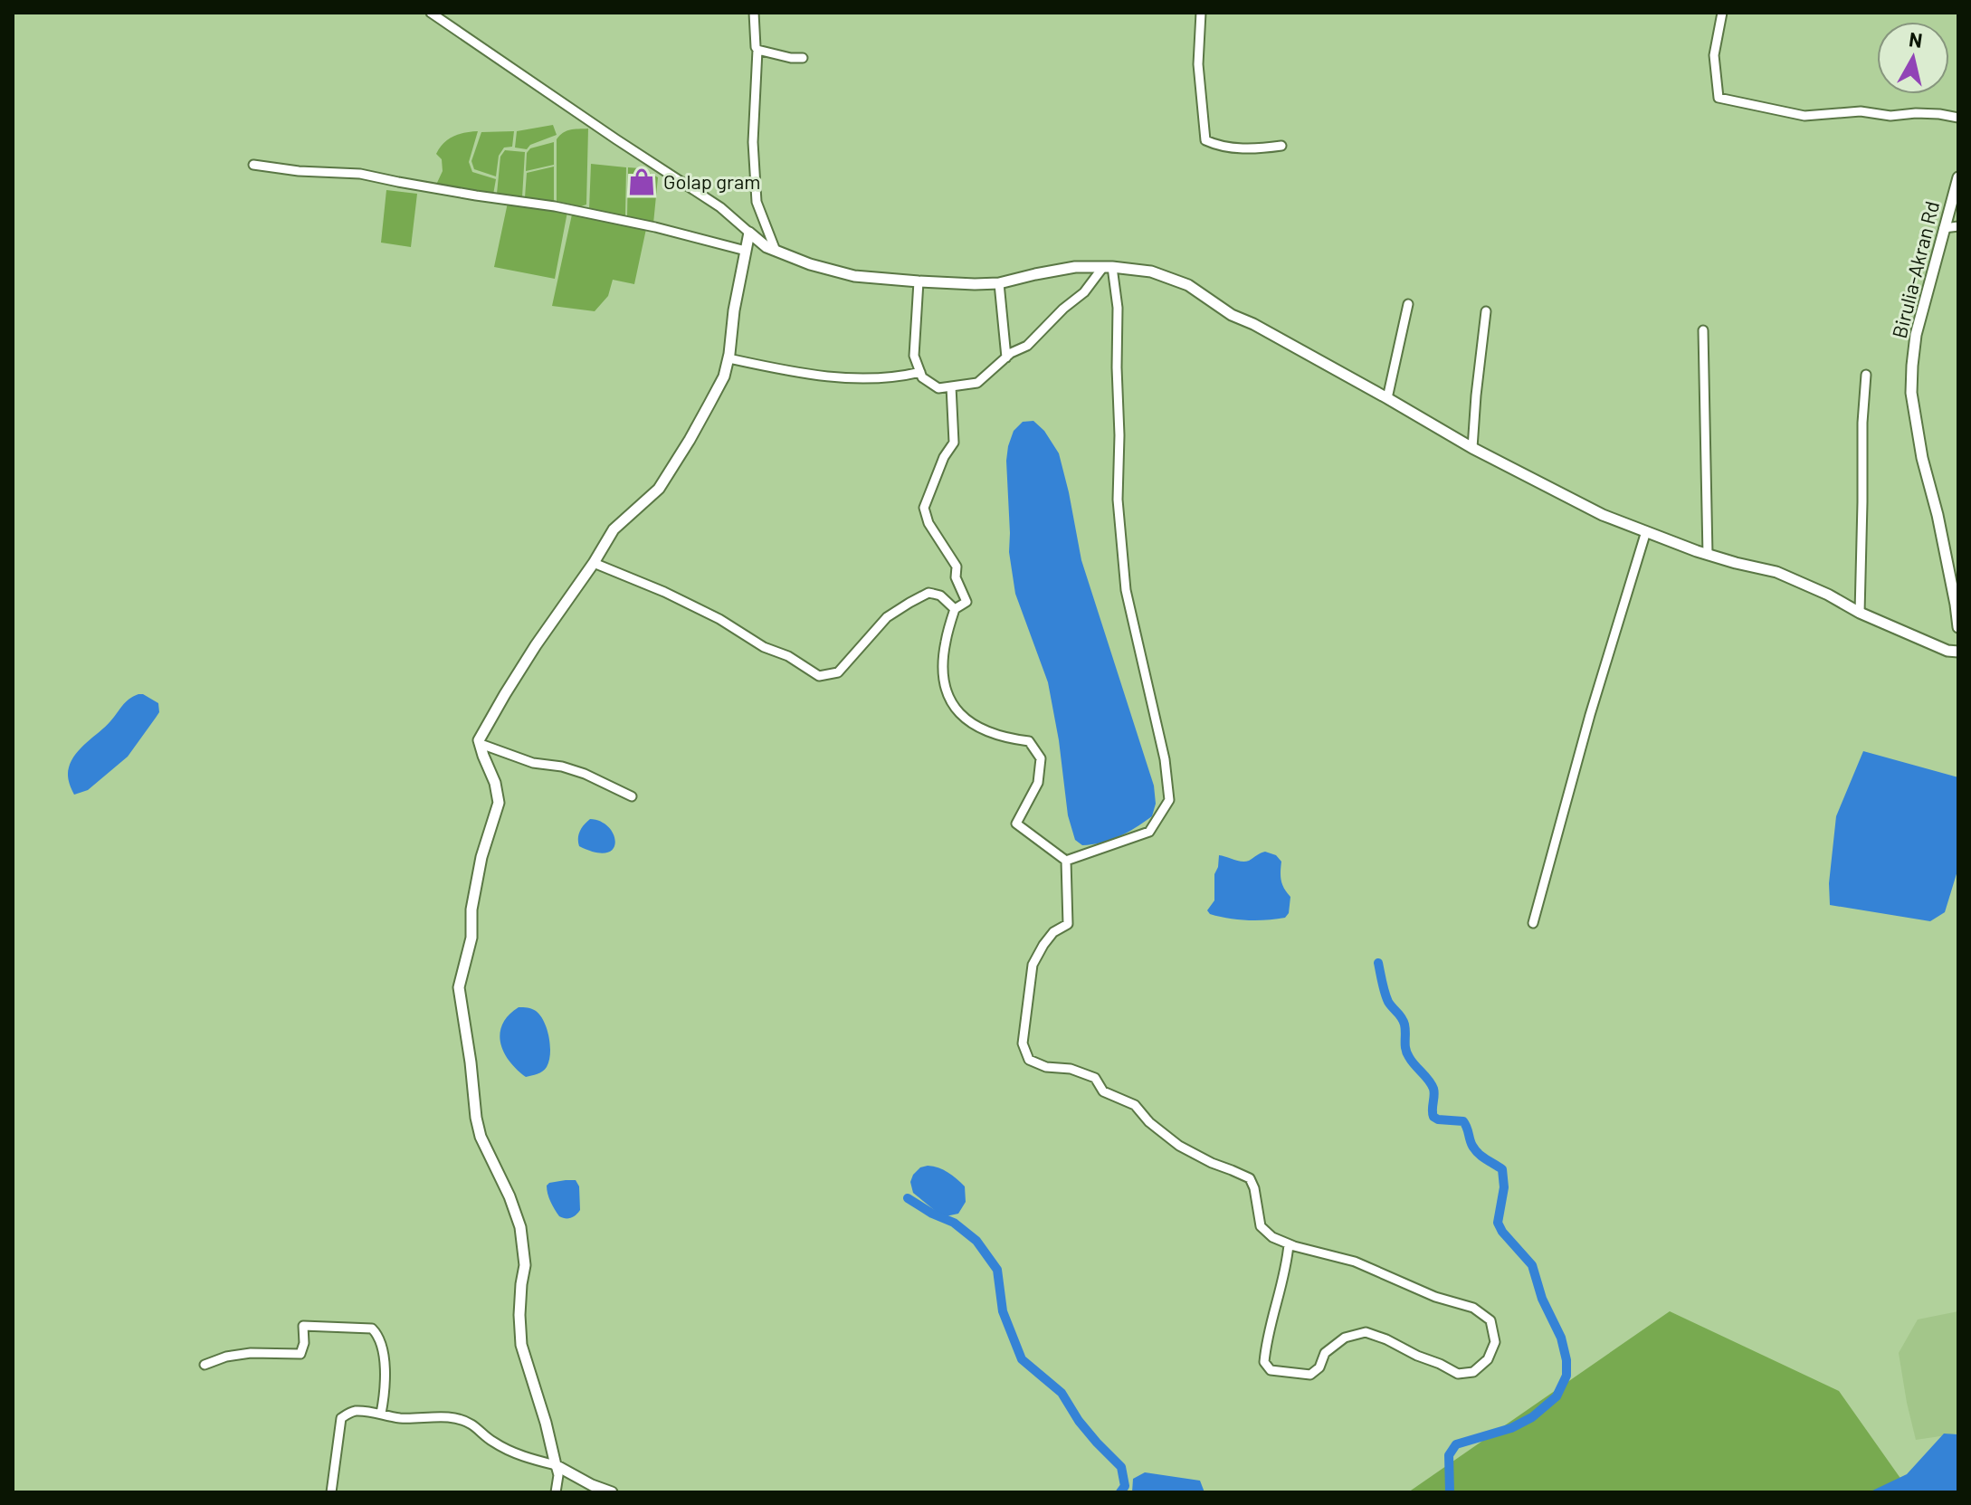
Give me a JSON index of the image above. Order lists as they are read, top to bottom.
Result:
{
  "streets": {
    "street": ["Birulia-Akran Rd"]
  },
  "places": {
    "shop": ["Golap gram"]
  },
  "north": "top"
}
